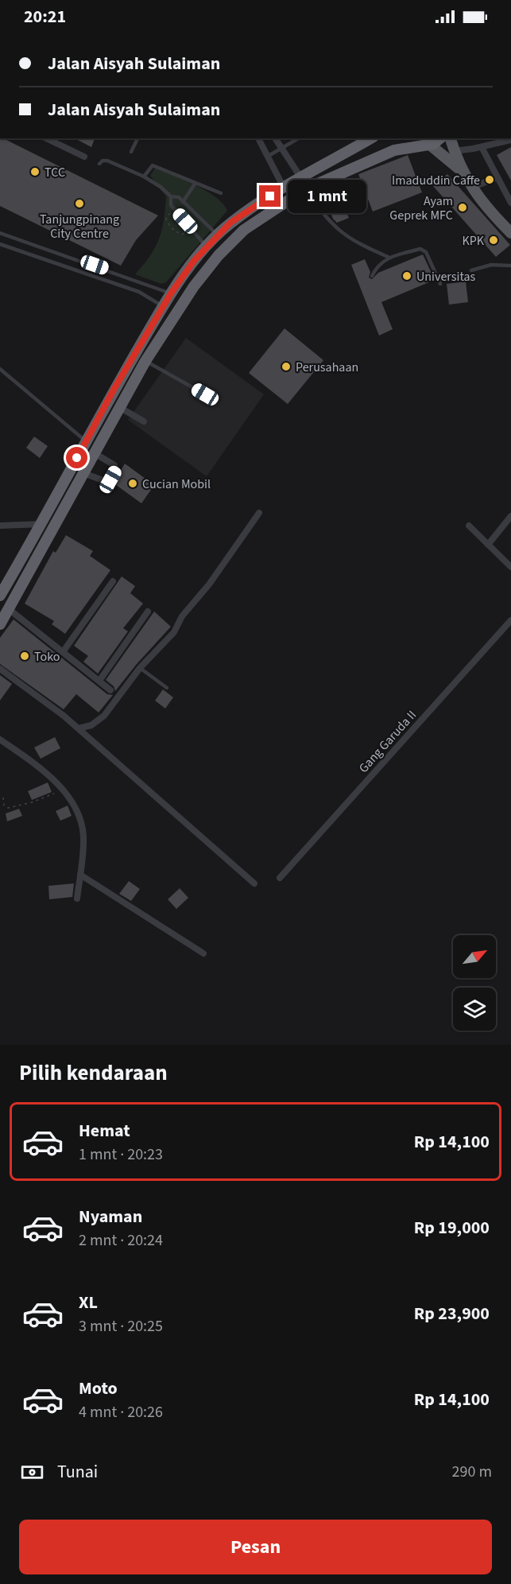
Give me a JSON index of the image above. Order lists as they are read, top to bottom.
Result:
{
  "streets": {
    "street": ["Gang Garuda II"]
  },
  "places": [
    "TCC",
    "Imaduddin Caffe",
    "Tanjungpinang City Centre",
    "Ayam Geprek MFC",
    "KPK",
    "Universitas",
    "Perusahaan",
    "Cucian Mobil",
    "Toko"
  ],
  "north": "top right",
  "page": {
    "status": "20:21",
    "banner": ["Jalan Aisyah Sulaiman", "Jalan Aisyah Sulaiman"],
    "bubble": "1 mnt",
    "heading": "Pilih kendaraan",
    "list": [
      {
        "name": "Hemat",
        "note": "1 mnt · 20:23",
        "value": "Rp 14,100"
      },
      {
        "name": "Nyaman",
        "note": "2 mnt · 20:24",
        "value": "Rp 19,000"
      },
      {
        "name": "XL",
        "note": "3 mnt · 20:25",
        "value": "Rp 23,900"
      },
      {
        "name": "Moto",
        "note": "4 mnt · 20:26",
        "value": "Rp 14,100"
      }
    ],
    "pay": ["Tunai", "290 m"],
    "buttons": "Pesan"
  }
}
